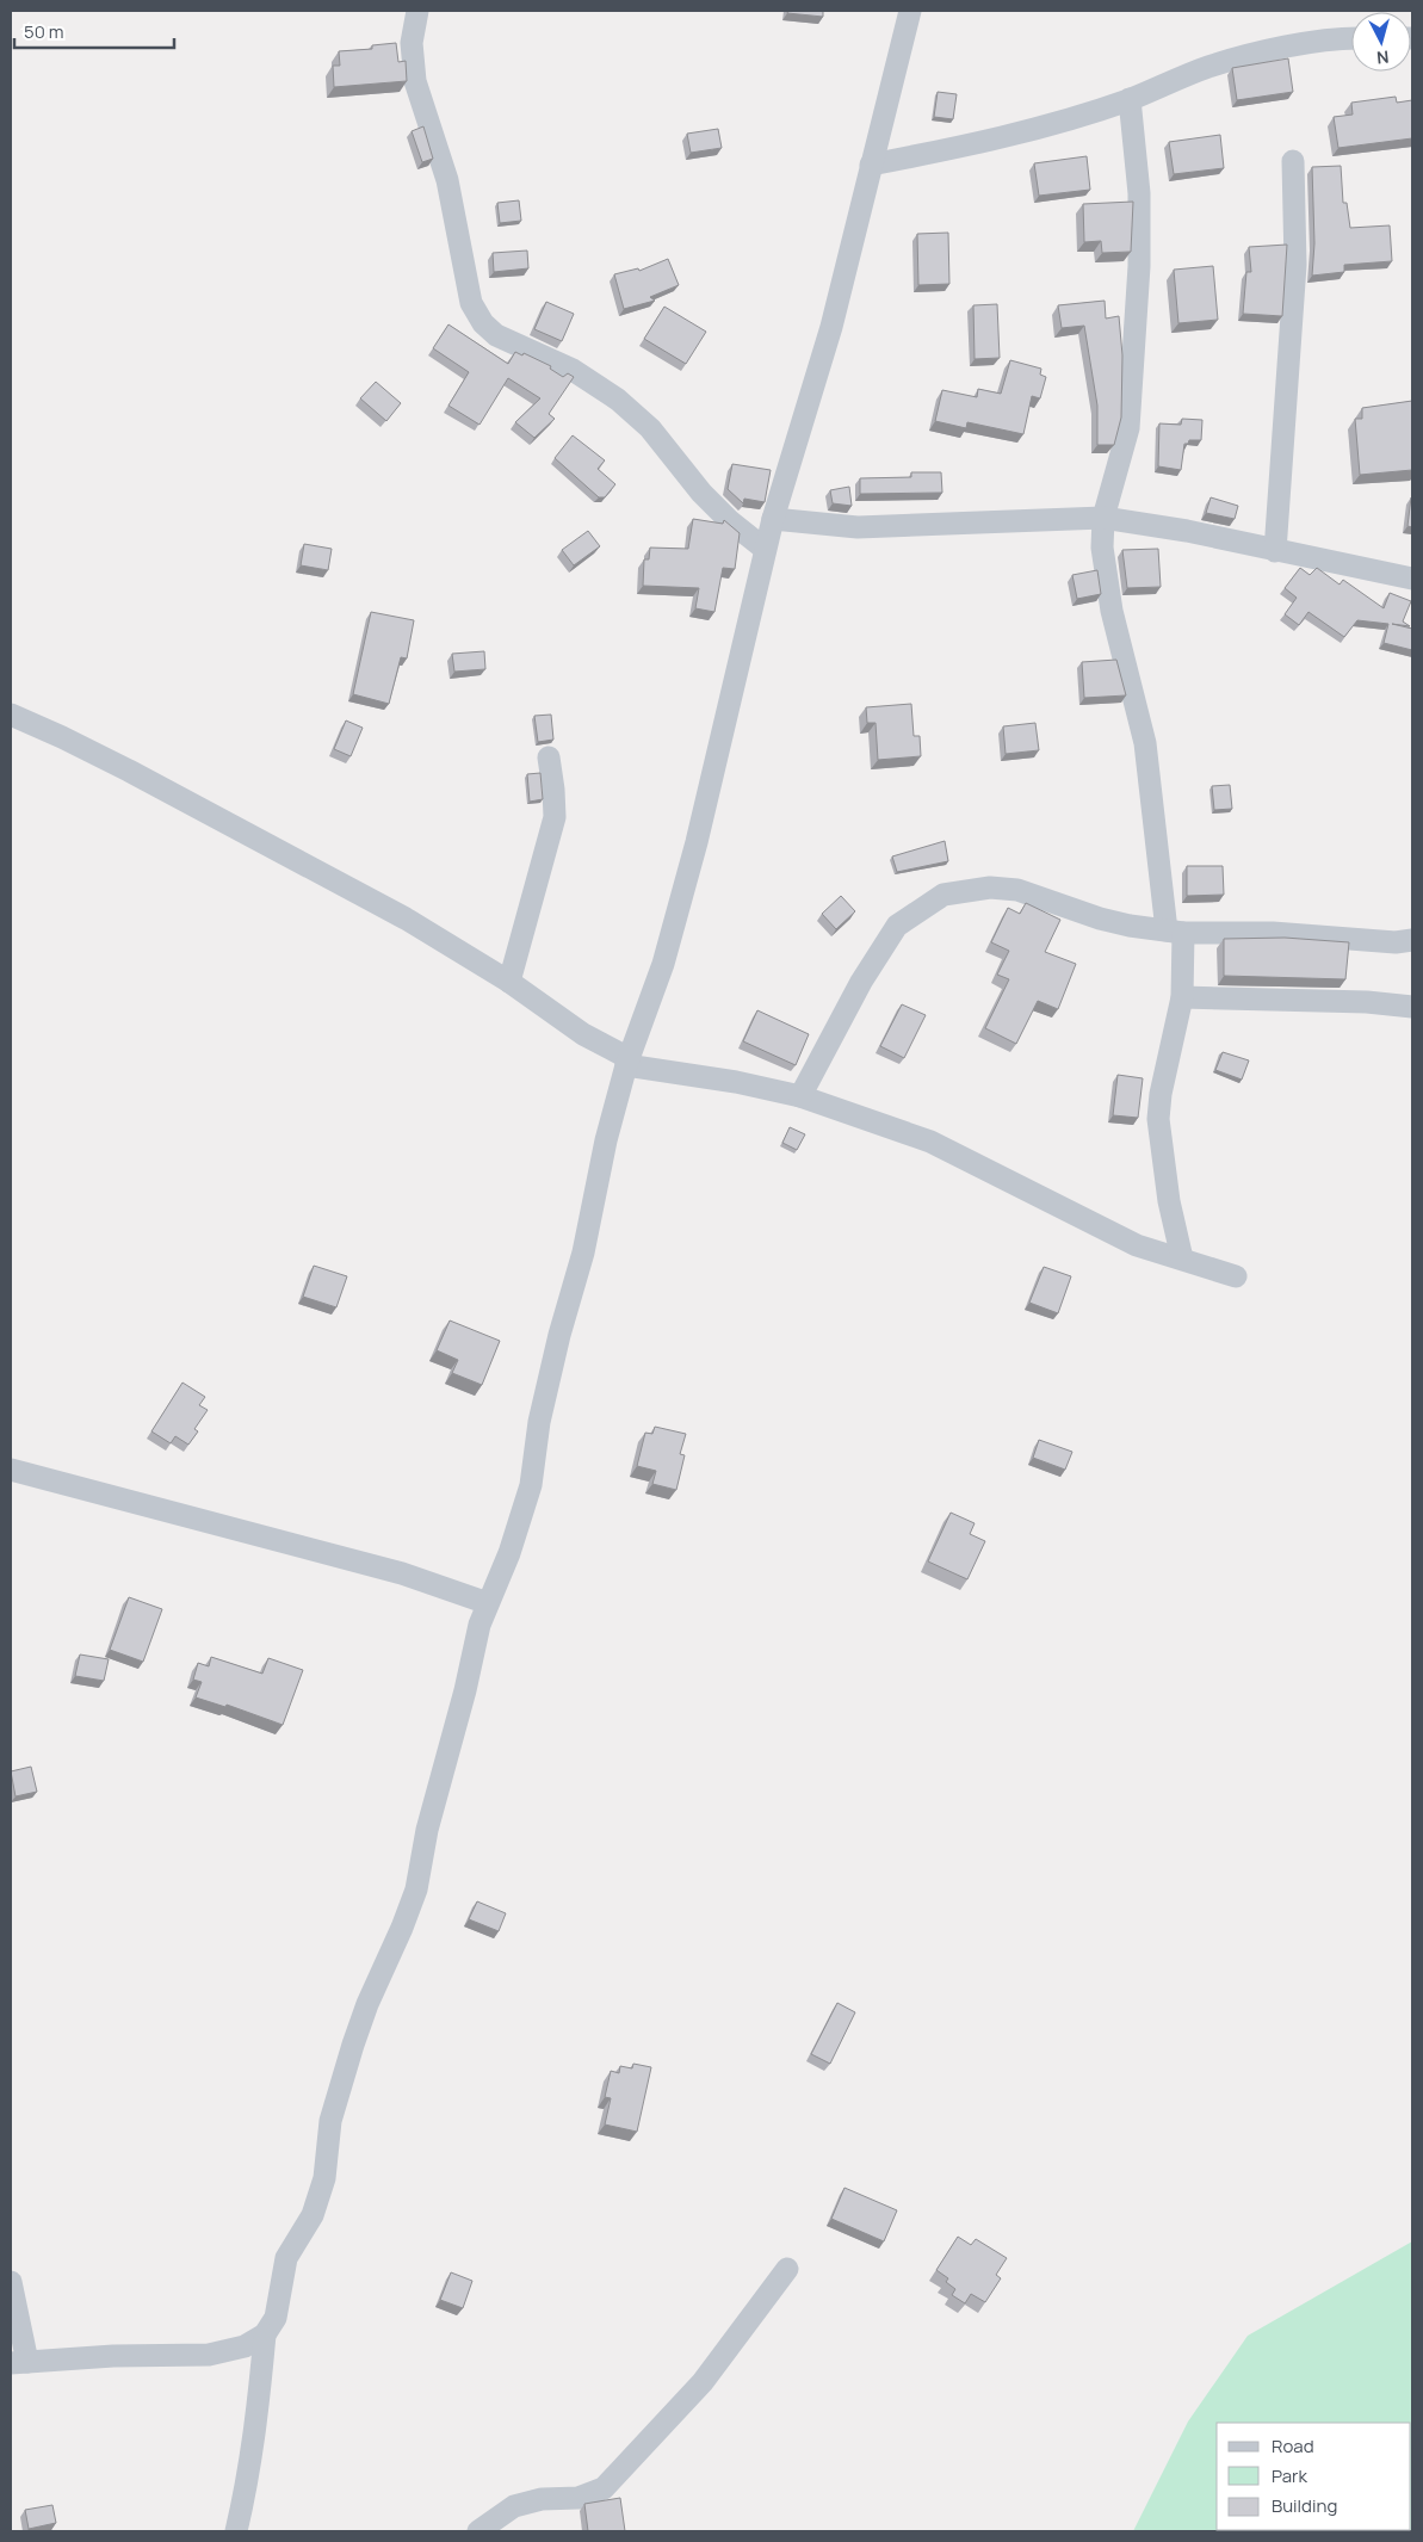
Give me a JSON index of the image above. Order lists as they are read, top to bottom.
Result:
{
  "legend": ["Road", "Park", "Building"],
  "scale_bar": "50 m",
  "north": "bottom"
}
